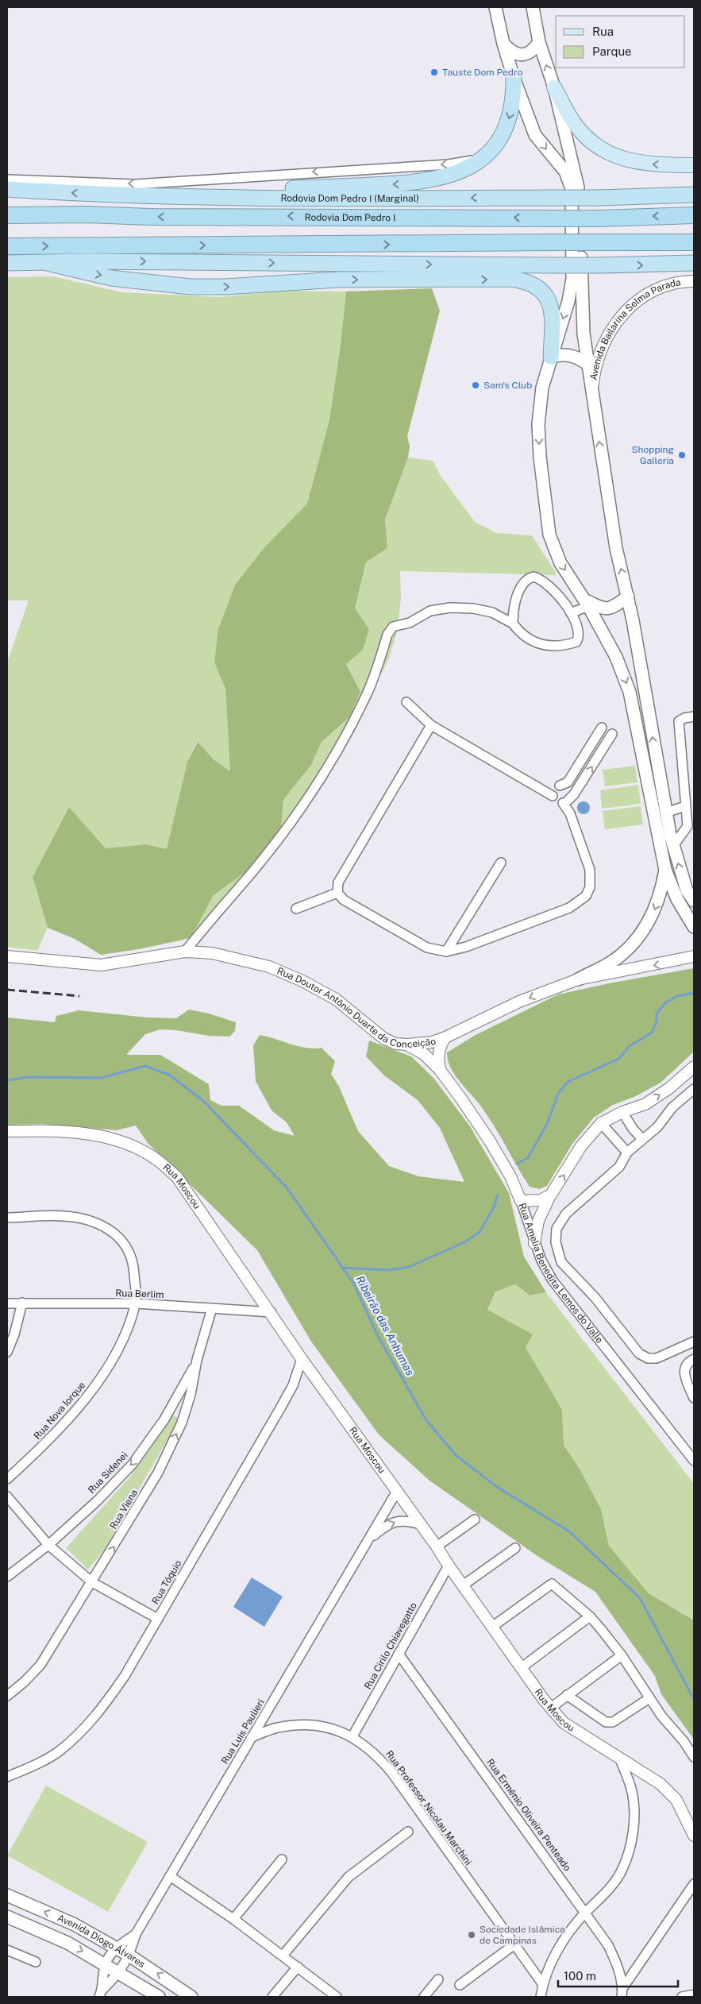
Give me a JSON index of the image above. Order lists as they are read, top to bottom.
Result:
{
  "streets": {
    "highway": ["Rodovia Dom Pedro I (Marginal)", "Rodovia Dom Pedro I"],
    "main road": ["Avenida Diogo Álvares"],
    "street": [
      "Avenida Bailarina Selma Parada",
      "Rua Doutor Antônio Duarte da Conceição",
      "Rua Moscou",
      "Rua Amelia Benedita Lemos do Valle",
      "Rua Berlim",
      "Rua Nova Iorque",
      "Rua Sidenei",
      "Rua Viena",
      "Rua Tóquio",
      "Rua Cirilo Chiavegatto",
      "Rua Luis Paulieri",
      "Rua Professor Nicolau Marchini",
      "Rua Ermênio Oliveira Penteado"
    ]
  },
  "crossings": [
    ["Rua Doutor Antônio Duarte da Conceição", "Rua Amelia Benedita Lemos do Valle"],
    ["Rua Moscou", "Rua Berlim"],
    ["Rua Moscou", "Rua Tóquio"],
    ["Rua Moscou", "Rua Cirilo Chiavegatto"],
    ["Rua Moscou", "Rua Luis Paulieri"],
    ["Rua Berlim", "Rua Nova Iorque"],
    ["Rua Berlim", "Rua Viena"],
    ["Rua Sidenei", "Rua Viena"],
    ["Rua Cirilo Chiavegatto", "Rua Professor Nicolau Marchini"],
    ["Rua Cirilo Chiavegatto", "Rua Ermênio Oliveira Penteado"],
    ["Rua Luis Paulieri", "Rua Professor Nicolau Marchini"],
    ["Rua Luis Paulieri", "Avenida Diogo Álvares"]
  ],
  "one_way": ["Rua Doutor Antônio Duarte da Conceição", "Rua Sidenei", "Rua Viena"],
  "water": ["Ribeirão das Anhumas"],
  "places": [
    "Tauste Dom Pedro",
    "Sam's Club",
    "Shopping Galleria",
    "Sociedade Islâmica de Campinas"
  ],
  "legend": ["Rua", "Parque"],
  "scale_bar": "100 m"
}
